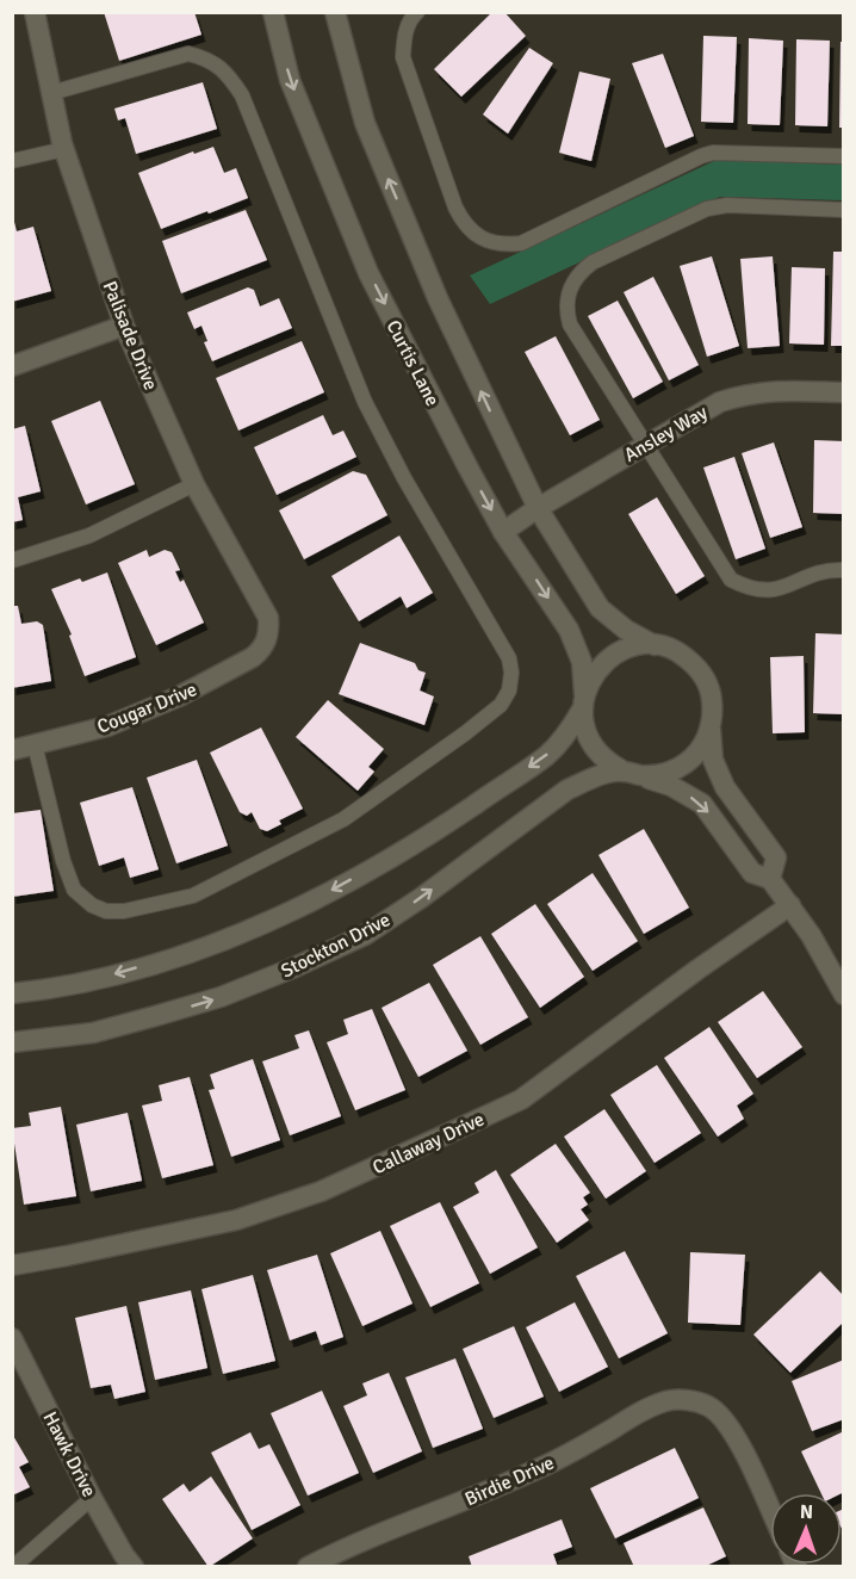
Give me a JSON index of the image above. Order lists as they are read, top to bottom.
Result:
{
  "streets": {
    "street": [
      "Palisade Drive",
      "Curtis Lane",
      "Ansley Way",
      "Cougar Drive",
      "Stockton Drive",
      "Callaway Drive",
      "Hawk Drive",
      "Birdie Drive"
    ]
  },
  "crossings": [
    ["Palisade Drive", "Cougar Drive"],
    ["Curtis Lane", "Ansley Way"],
    ["Curtis Lane", "Stockton Drive"]
  ],
  "north": "top"
}
